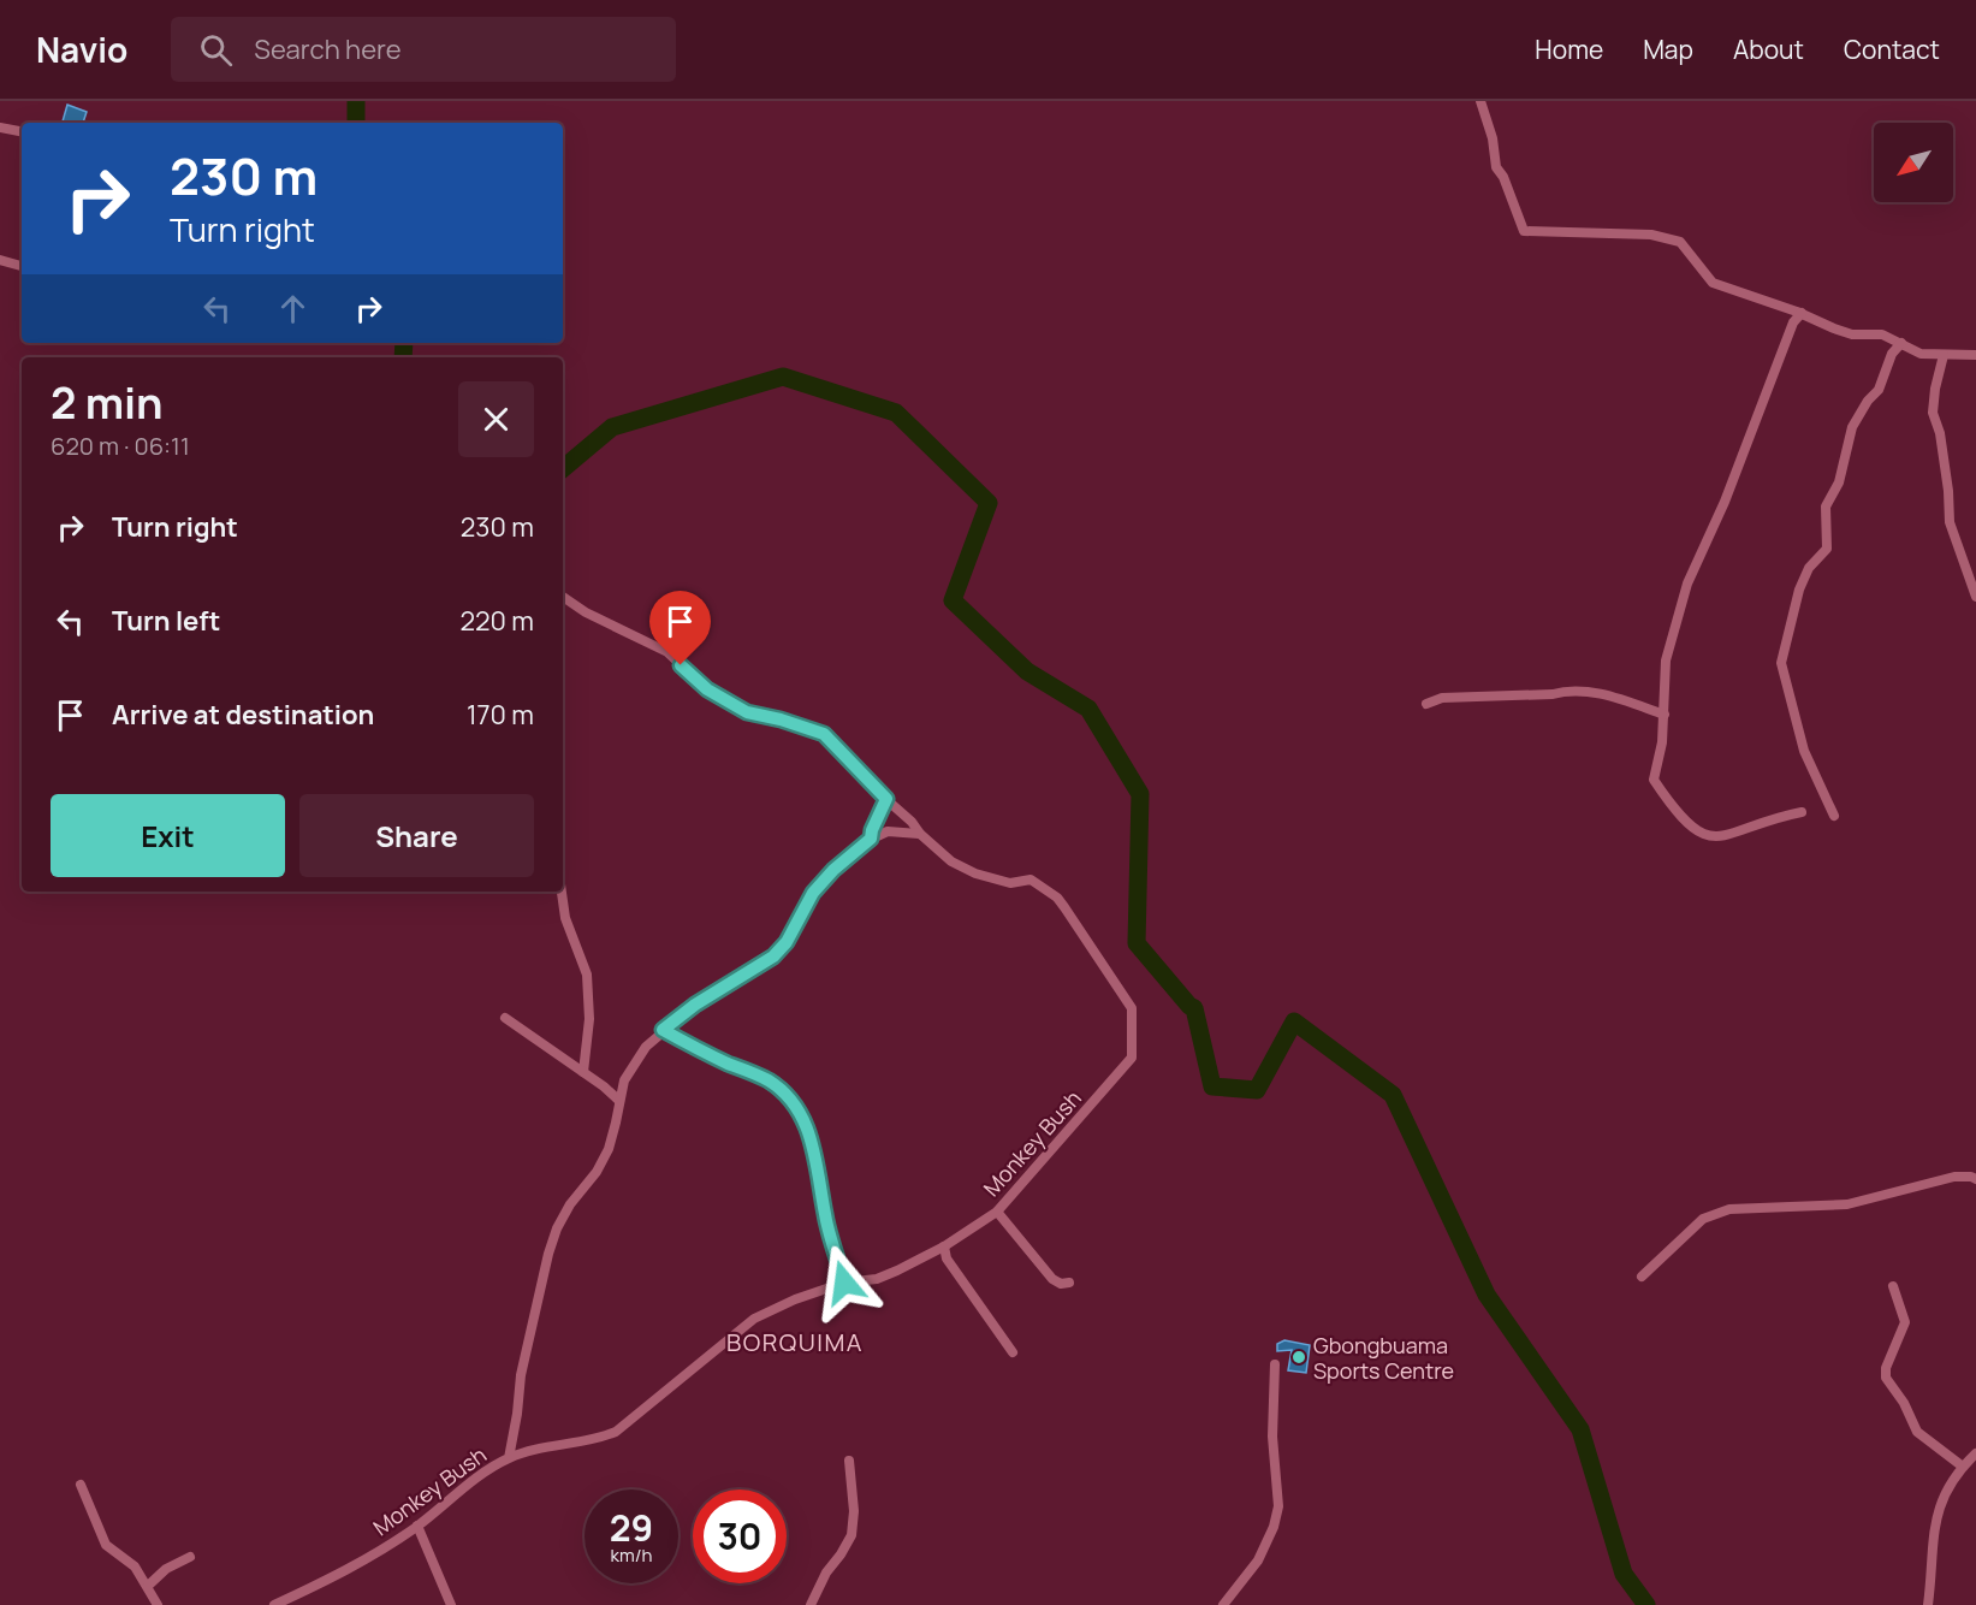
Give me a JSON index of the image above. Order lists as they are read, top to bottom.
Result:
{
  "streets": {
    "street": ["Monkey Bush"]
  },
  "districts": ["BORQUIMA"],
  "places": ["Gbongbuama Sports Centre"],
  "north": "bottom left",
  "page": {
    "header": "Navio",
    "search": "Search here",
    "nav": [
      "Home",
      "Map",
      "About",
      "Contact"
    ],
    "turn": ["230 m", "Turn right"],
    "heading": ["2 min", "620 m · 06:11"],
    "list": [
      {
        "name": "Turn right",
        "value": "230 m"
      },
      {
        "name": "Turn left",
        "value": "220 m"
      },
      {
        "name": "Arrive at destination",
        "value": "170 m"
      }
    ],
    "buttons": ["Exit", "Share"],
    "speed": "29 km/h",
    "limit": "30"
  }
}
